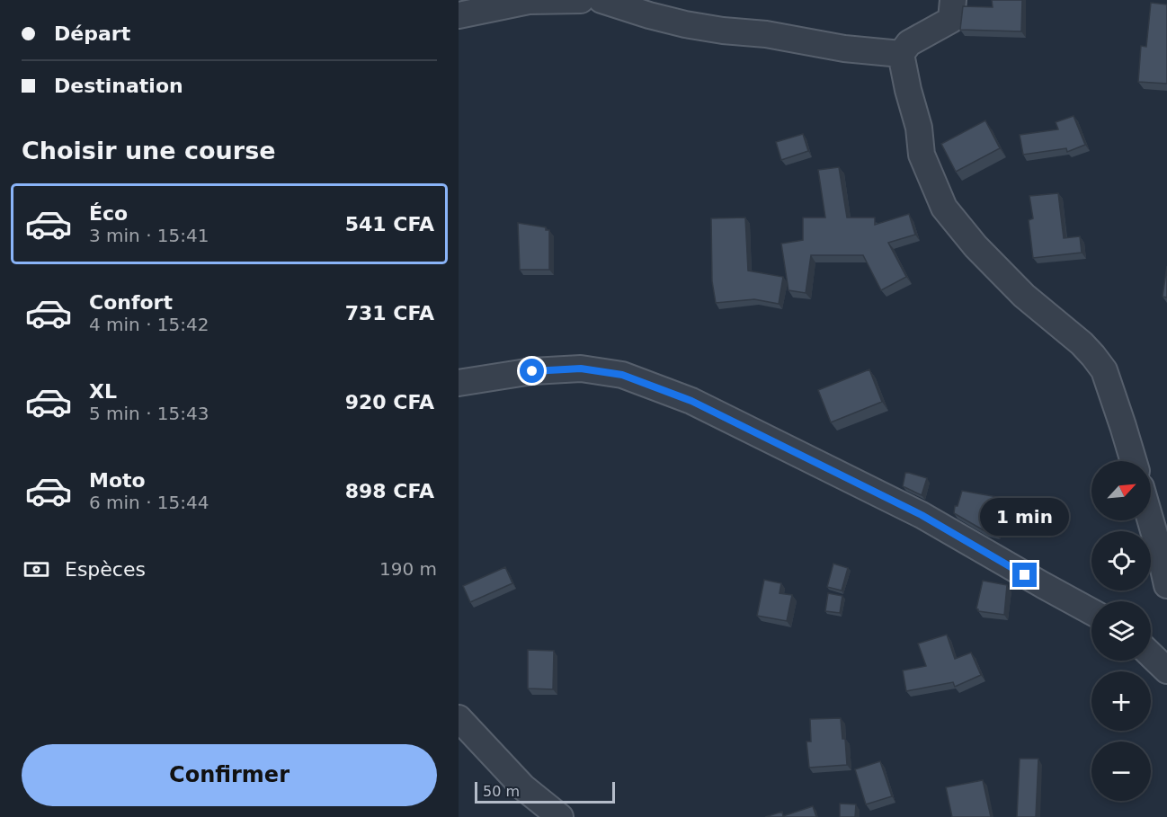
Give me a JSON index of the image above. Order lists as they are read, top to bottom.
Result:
{
  "scale_bar": "50 m",
  "north": "top right",
  "page": {
    "banner": ["Départ", "Destination"],
    "heading": "Choisir une course",
    "list": [
      {
        "name": "Éco",
        "note": "3 min · 15:41",
        "value": "541 CFA"
      },
      {
        "name": "Confort",
        "note": "4 min · 15:42",
        "value": "731 CFA"
      },
      {
        "name": "XL",
        "note": "5 min · 15:43",
        "value": "920 CFA"
      },
      {
        "name": "Moto",
        "note": "6 min · 15:44",
        "value": "898 CFA"
      }
    ],
    "map_buttons": ["+", "−"],
    "bubble": "1 min",
    "pay": ["Espèces", "190 m"],
    "buttons": "Confirmer",
    "scale": "50 m"
  }
}
